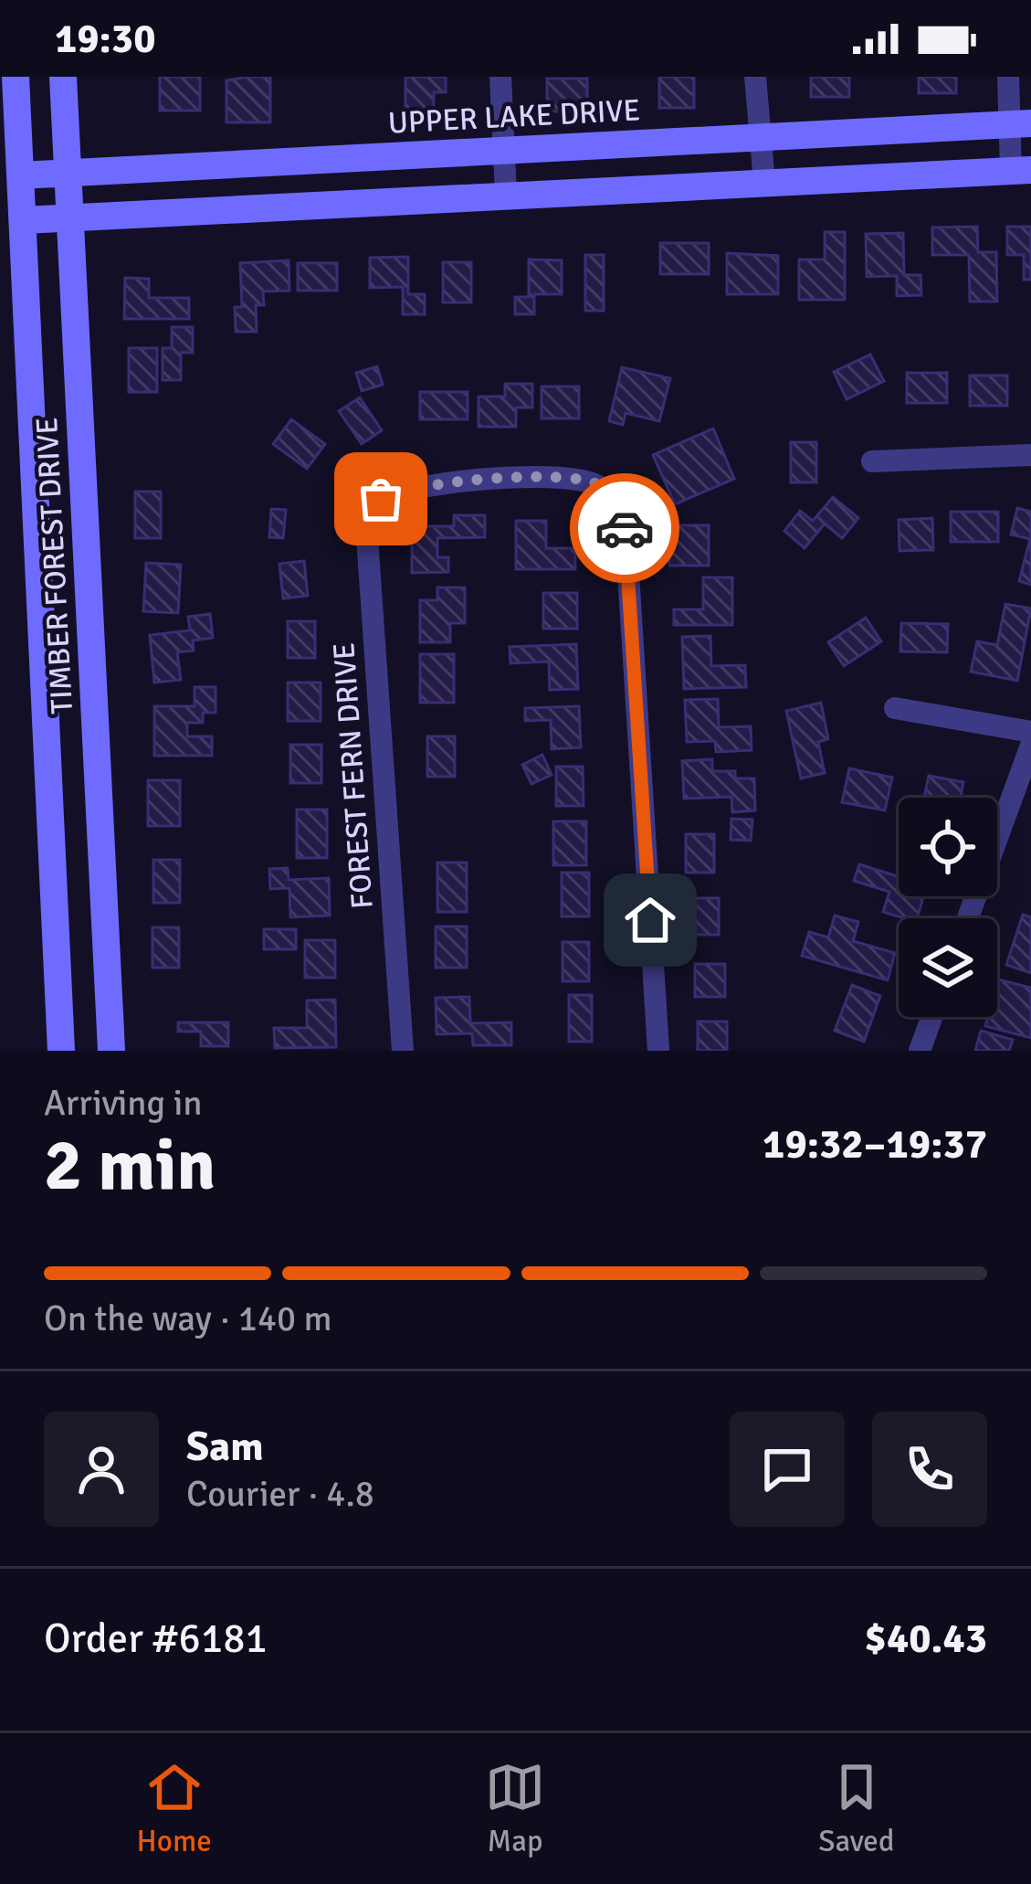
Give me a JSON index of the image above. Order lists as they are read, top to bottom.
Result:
{
  "streets": {
    "street": ["UPPER LAKE DRIVE", "TIMBER FOREST DRIVE", "FOREST FERN DRIVE"]
  },
  "crossings": [
    ["UPPER LAKE DRIVE", "TIMBER FOREST DRIVE"]
  ],
  "page": {
    "status": "19:30",
    "heading": ["2 min", "Arriving in", "19:32–19:37"],
    "panel": [
      "Sam",
      "Courier · 4.8",
      "Order #6181",
      "$40.43"
    ],
    "bar": "On the way · 140 m",
    "tabs": ["Home", "Map", "Saved"]
  }
}
